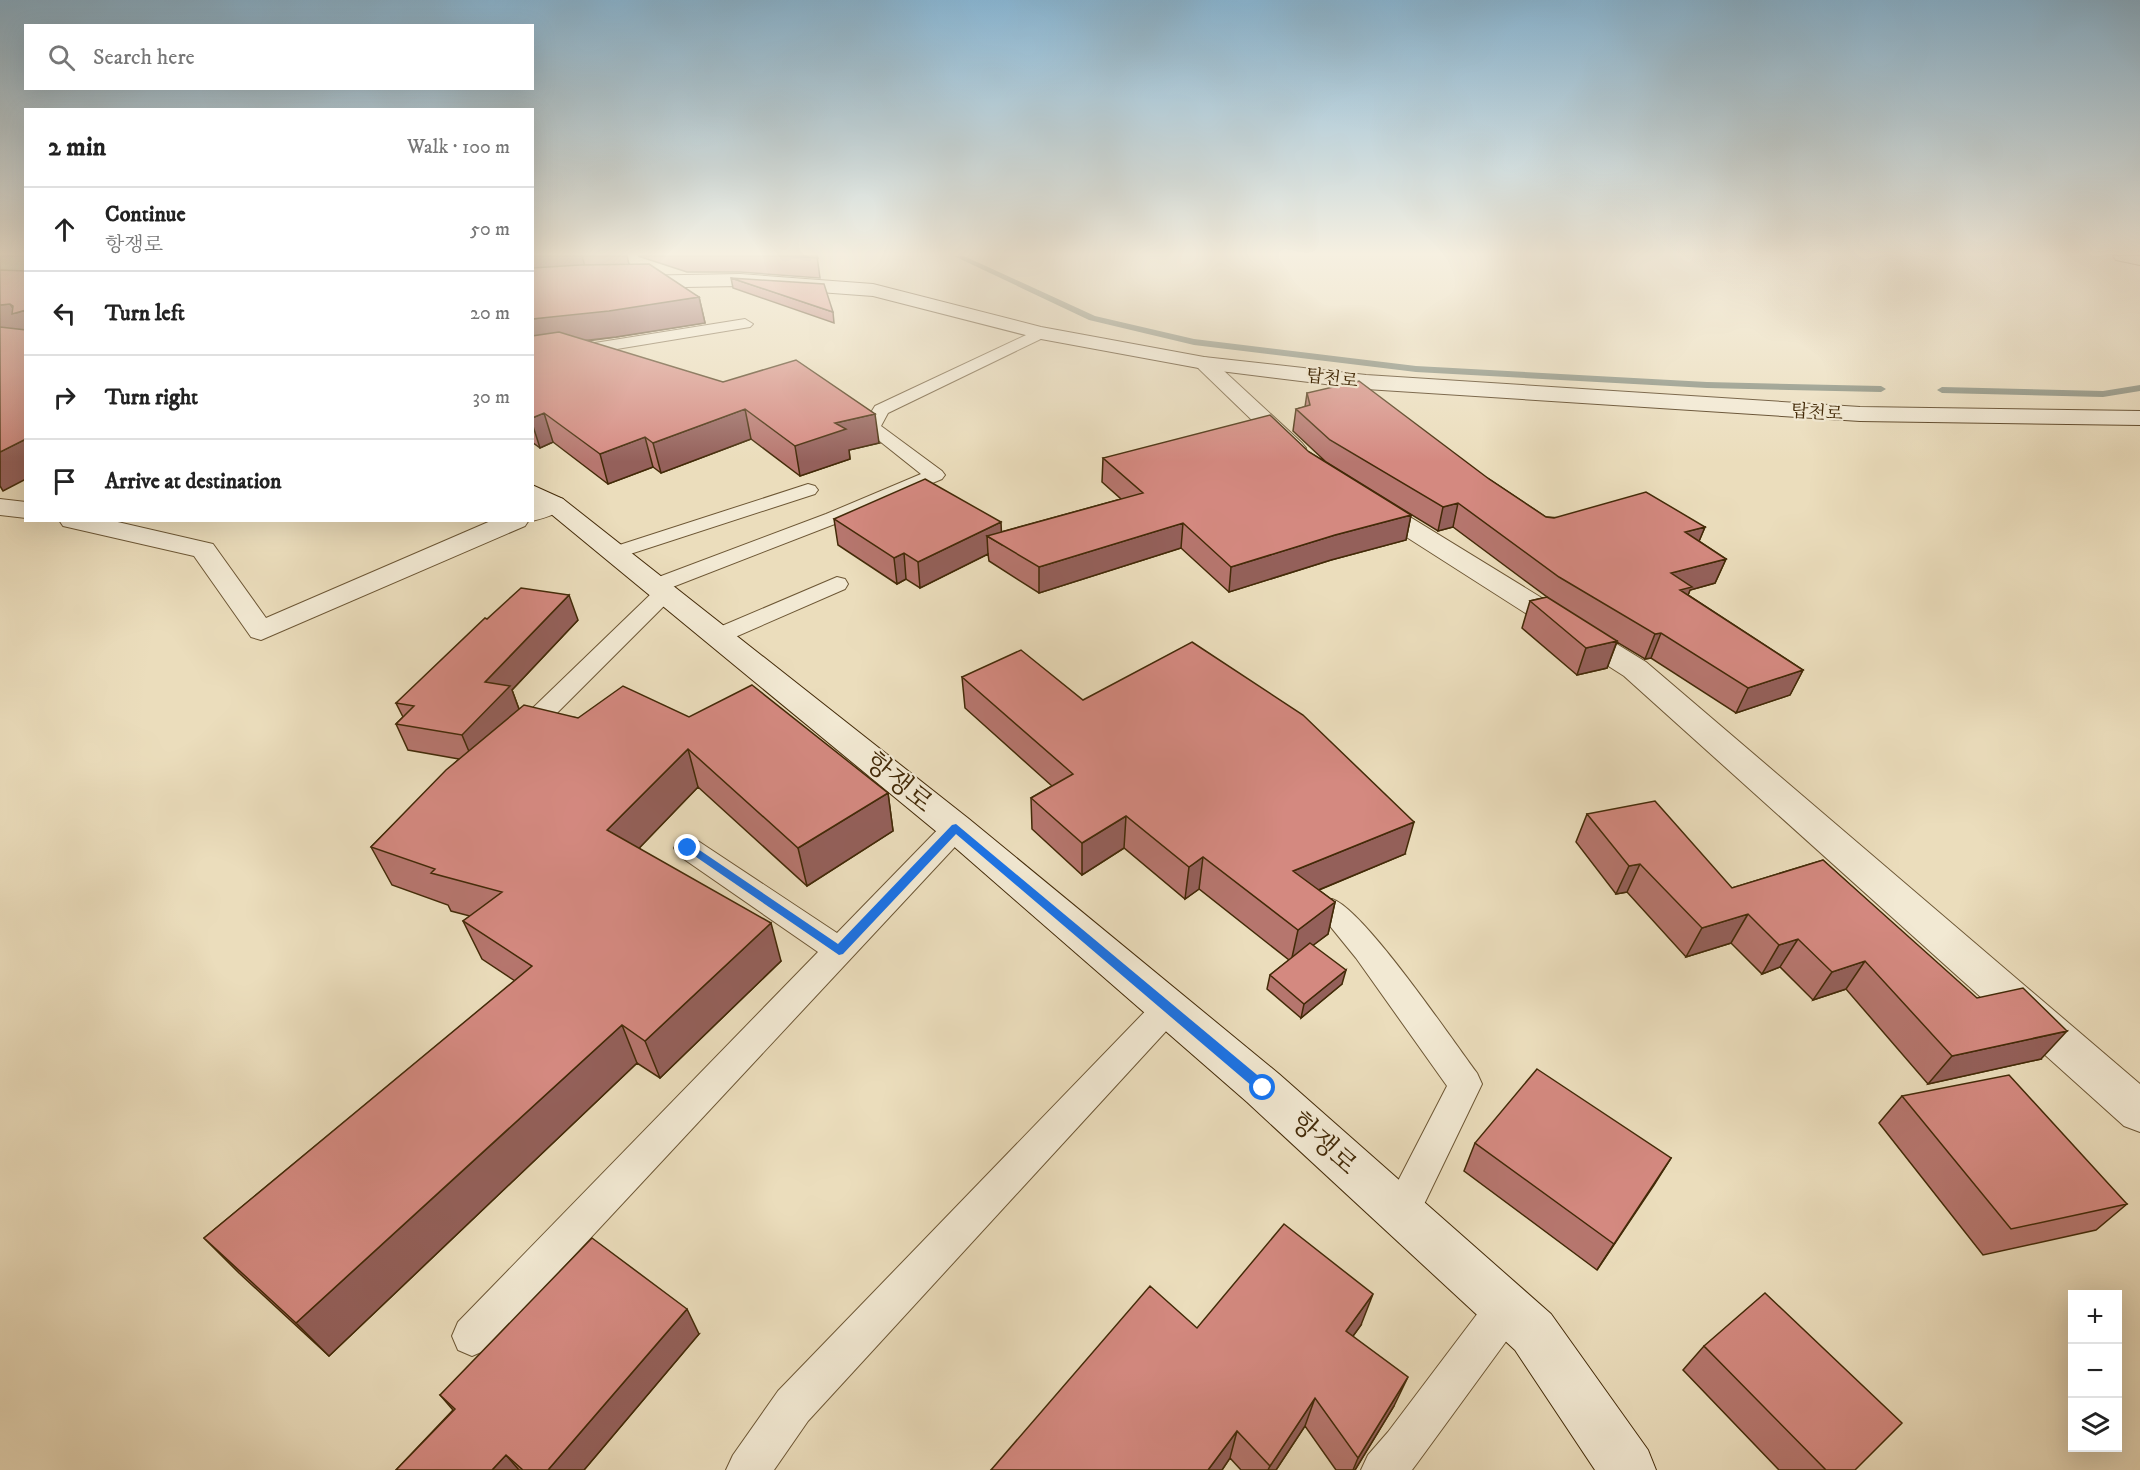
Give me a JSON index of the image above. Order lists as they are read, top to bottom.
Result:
{
  "streets": {
    "street": ["탑천로", "항쟁로"]
  },
  "page": {
    "search": "Search here",
    "heading": ["2 min", "Walk · 100 m"],
    "list": [
      ["Continue", "항쟁로", "50 m"],
      ["Turn left", "20 m"],
      ["Turn right", "30 m"],
      "Arrive at destination"
    ],
    "map_buttons": ["+", "−"]
  }
}
